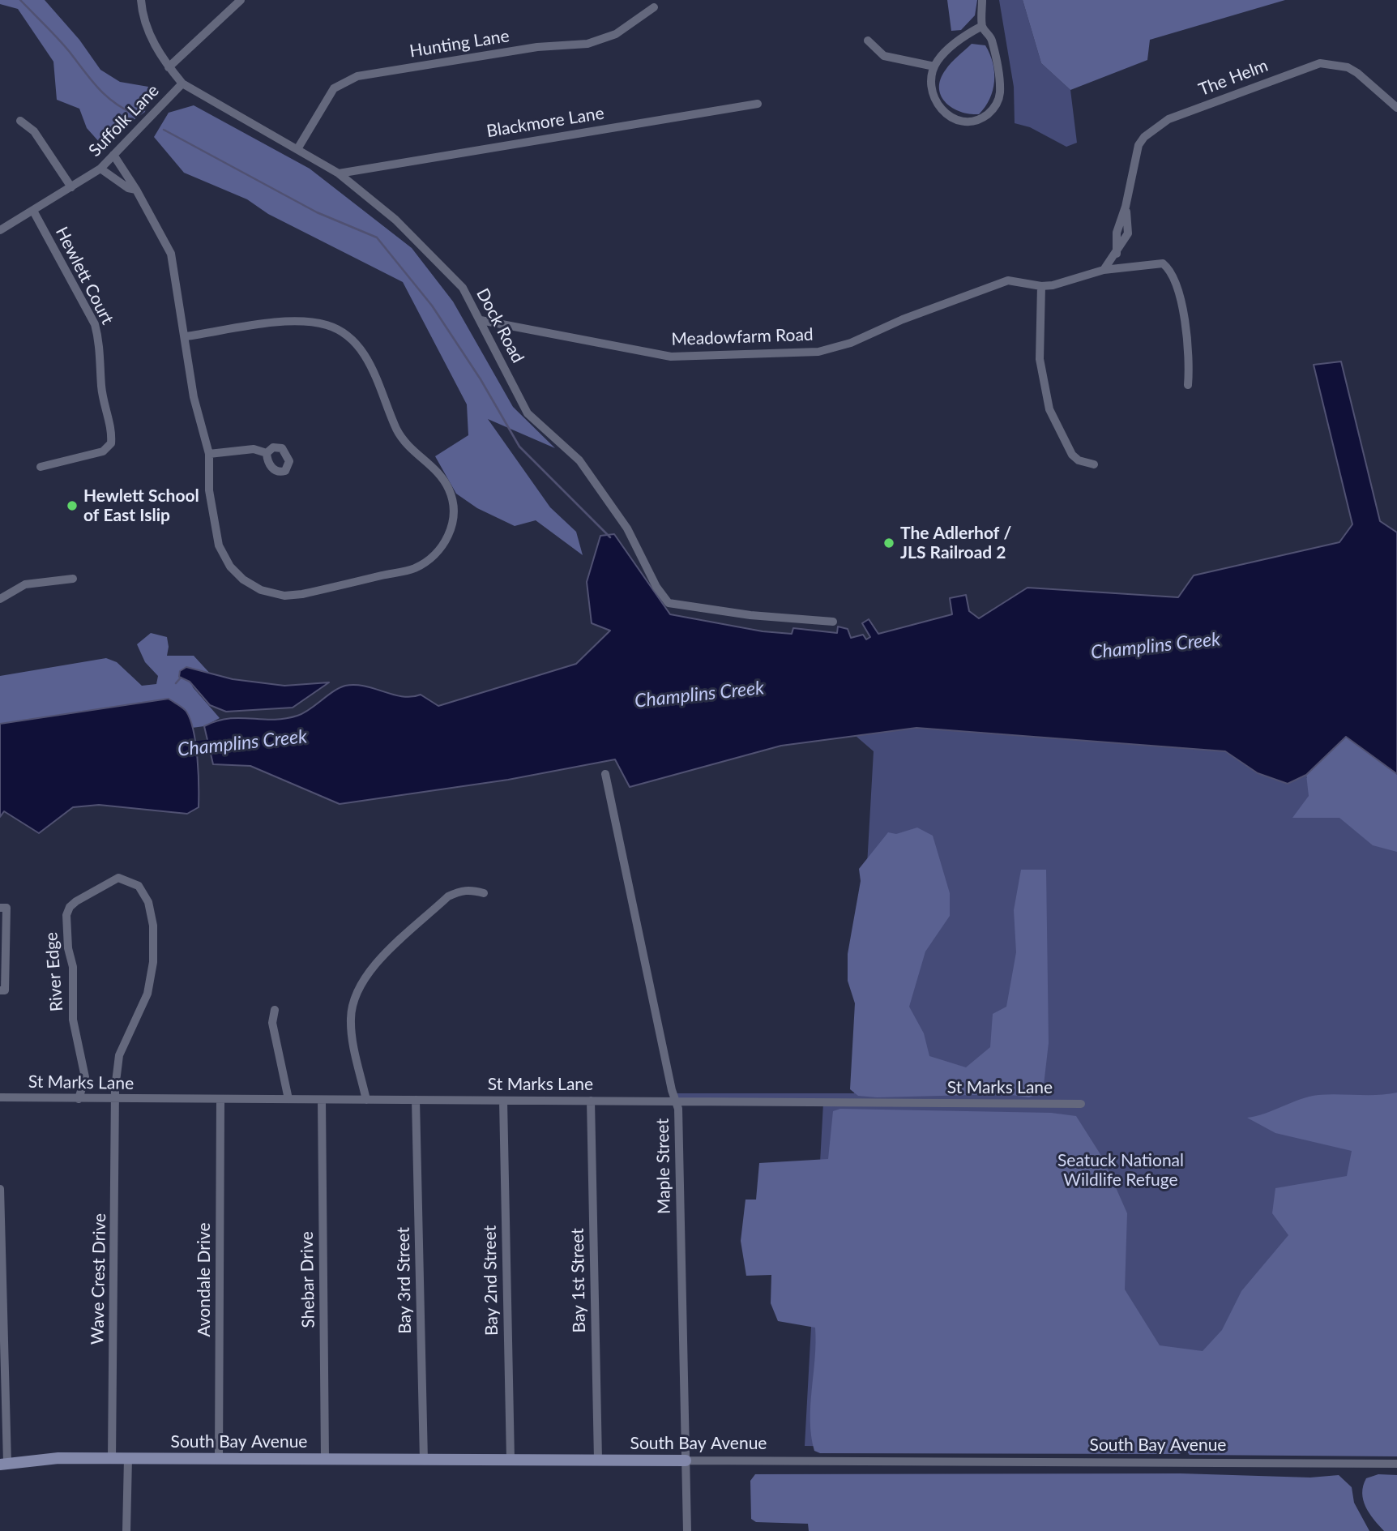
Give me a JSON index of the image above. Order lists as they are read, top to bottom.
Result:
{
  "streets": {
    "street": [
      "Hunting Lane",
      "The Helm",
      "Suffolk Lane",
      "Blackmore Lane",
      "Hewlett Court",
      "Dock Road",
      "Meadowfarm Road",
      "River Edge",
      "St Marks Lane",
      "Maple Street",
      "Wave Crest Drive",
      "Avondale Drive",
      "Shebar Drive",
      "Bay 3rd Street",
      "Bay 2nd Street",
      "Bay 1st Street",
      "South Bay Avenue"
    ]
  },
  "crossings": [
    ["Hunting Lane", "Dock Road"],
    ["The Helm", "Meadowfarm Road"],
    ["Suffolk Lane", "Hewlett Court"],
    ["Suffolk Lane", "Dock Road"],
    ["Blackmore Lane", "Dock Road"],
    ["Dock Road", "Meadowfarm Road"],
    ["River Edge", "St Marks Lane"],
    ["River Edge", "Wave Crest Drive"],
    ["St Marks Lane", "Maple Street"],
    ["St Marks Lane", "Wave Crest Drive"],
    ["St Marks Lane", "Avondale Drive"],
    ["St Marks Lane", "Shebar Drive"],
    ["St Marks Lane", "Bay 3rd Street"],
    ["St Marks Lane", "Bay 2nd Street"],
    ["St Marks Lane", "Bay 1st Street"],
    ["Maple Street", "South Bay Avenue"],
    ["Wave Crest Drive", "South Bay Avenue"],
    ["Avondale Drive", "South Bay Avenue"],
    ["Shebar Drive", "South Bay Avenue"],
    ["Bay 3rd Street", "South Bay Avenue"],
    ["Bay 2nd Street", "South Bay Avenue"],
    ["Bay 1st Street", "South Bay Avenue"]
  ],
  "water": ["Champlins Creek"],
  "parks": ["Seatuck National Wildlife Refuge"],
  "places": ["Hewlett School of East Islip", "The Adlerhof / JLS Railroad 2"]
}
